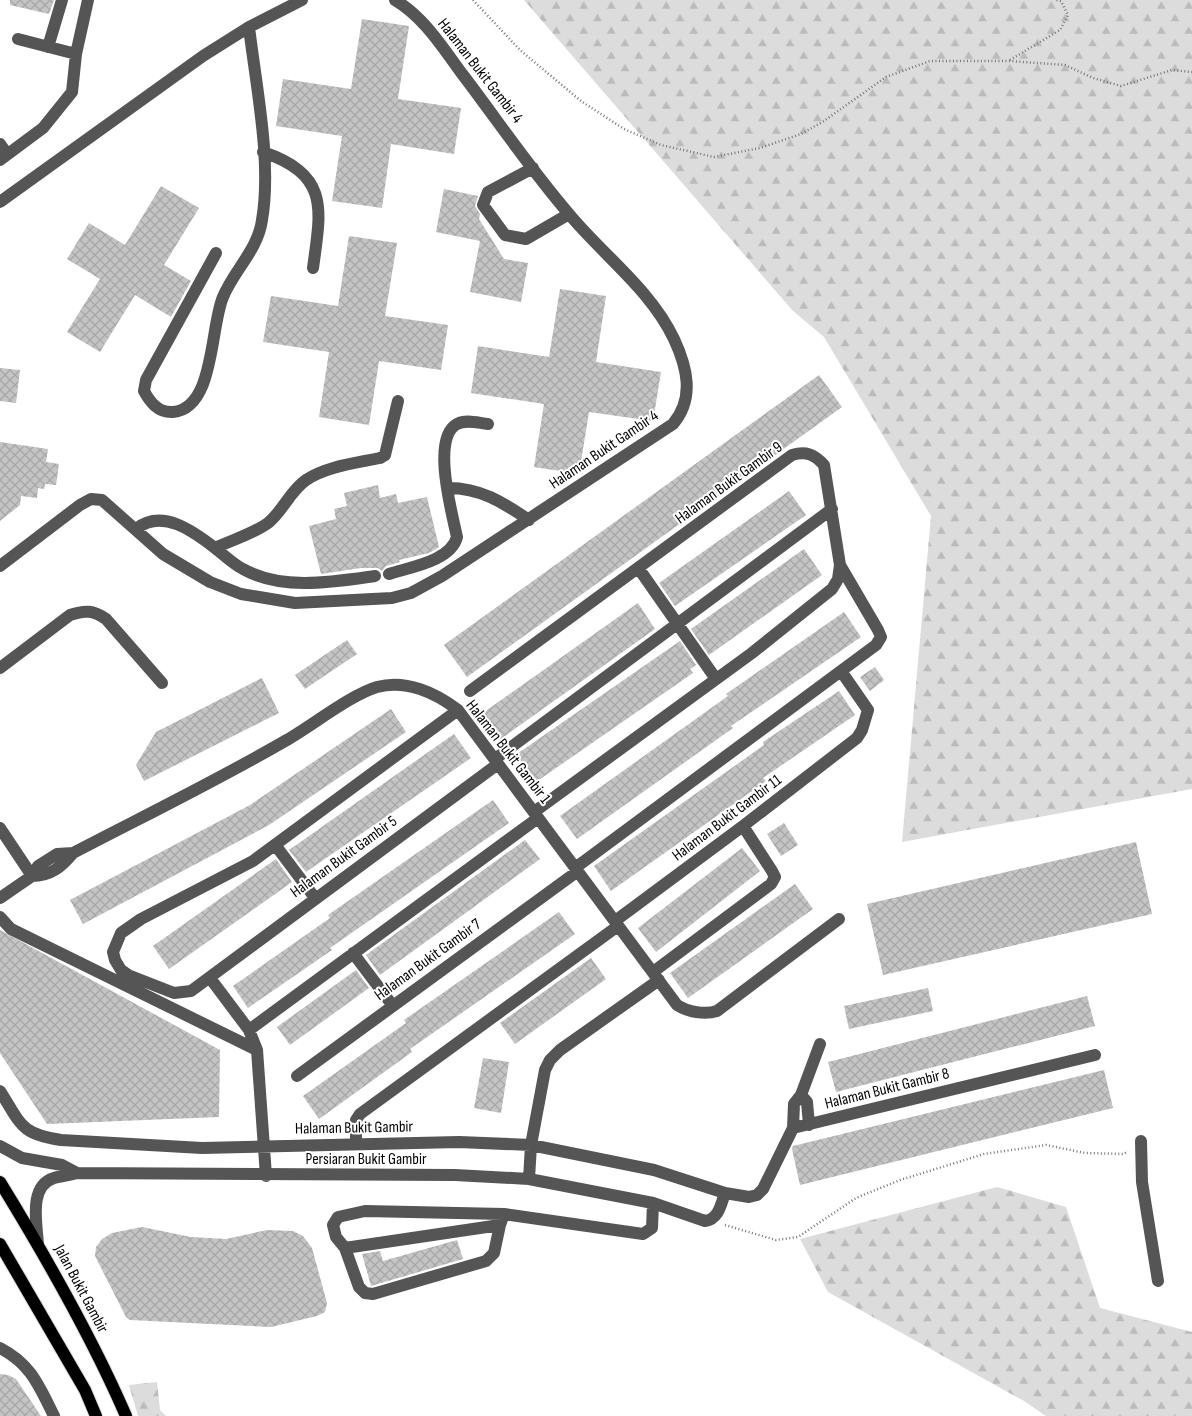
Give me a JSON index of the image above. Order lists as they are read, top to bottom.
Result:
{
  "streets": {
    "main road": ["Jalan Bukit Gambir"],
    "street": [
      "Halaman Bukit Gambir 4",
      "Halaman Bukit Gambir 9",
      "Halaman Bukit Gambir 1",
      "Halaman Bukit Gambir 11",
      "Halaman Bukit Gambir 5",
      "Halaman Bukit Gambir 7",
      "Halaman Bukit Gambir 8",
      "Halaman Bukit Gambir",
      "Persiaran Bukit Gambir"
    ]
  },
  "crossings": [
    ["Halaman Bukit Gambir 9", "Halaman Bukit Gambir 1"],
    ["Halaman Bukit Gambir 9", "Halaman Bukit Gambir 5"],
    ["Halaman Bukit Gambir 9", "Halaman Bukit Gambir 7"],
    ["Halaman Bukit Gambir 1", "Halaman Bukit Gambir 11"],
    ["Halaman Bukit Gambir 1", "Halaman Bukit Gambir 5"],
    ["Halaman Bukit Gambir 1", "Halaman Bukit Gambir 7"],
    ["Halaman Bukit Gambir 11", "Halaman Bukit Gambir 7"],
    ["Halaman Bukit Gambir 11", "Halaman Bukit Gambir"],
    ["Persiaran Bukit Gambir", "Jalan Bukit Gambir"]
  ]
}
